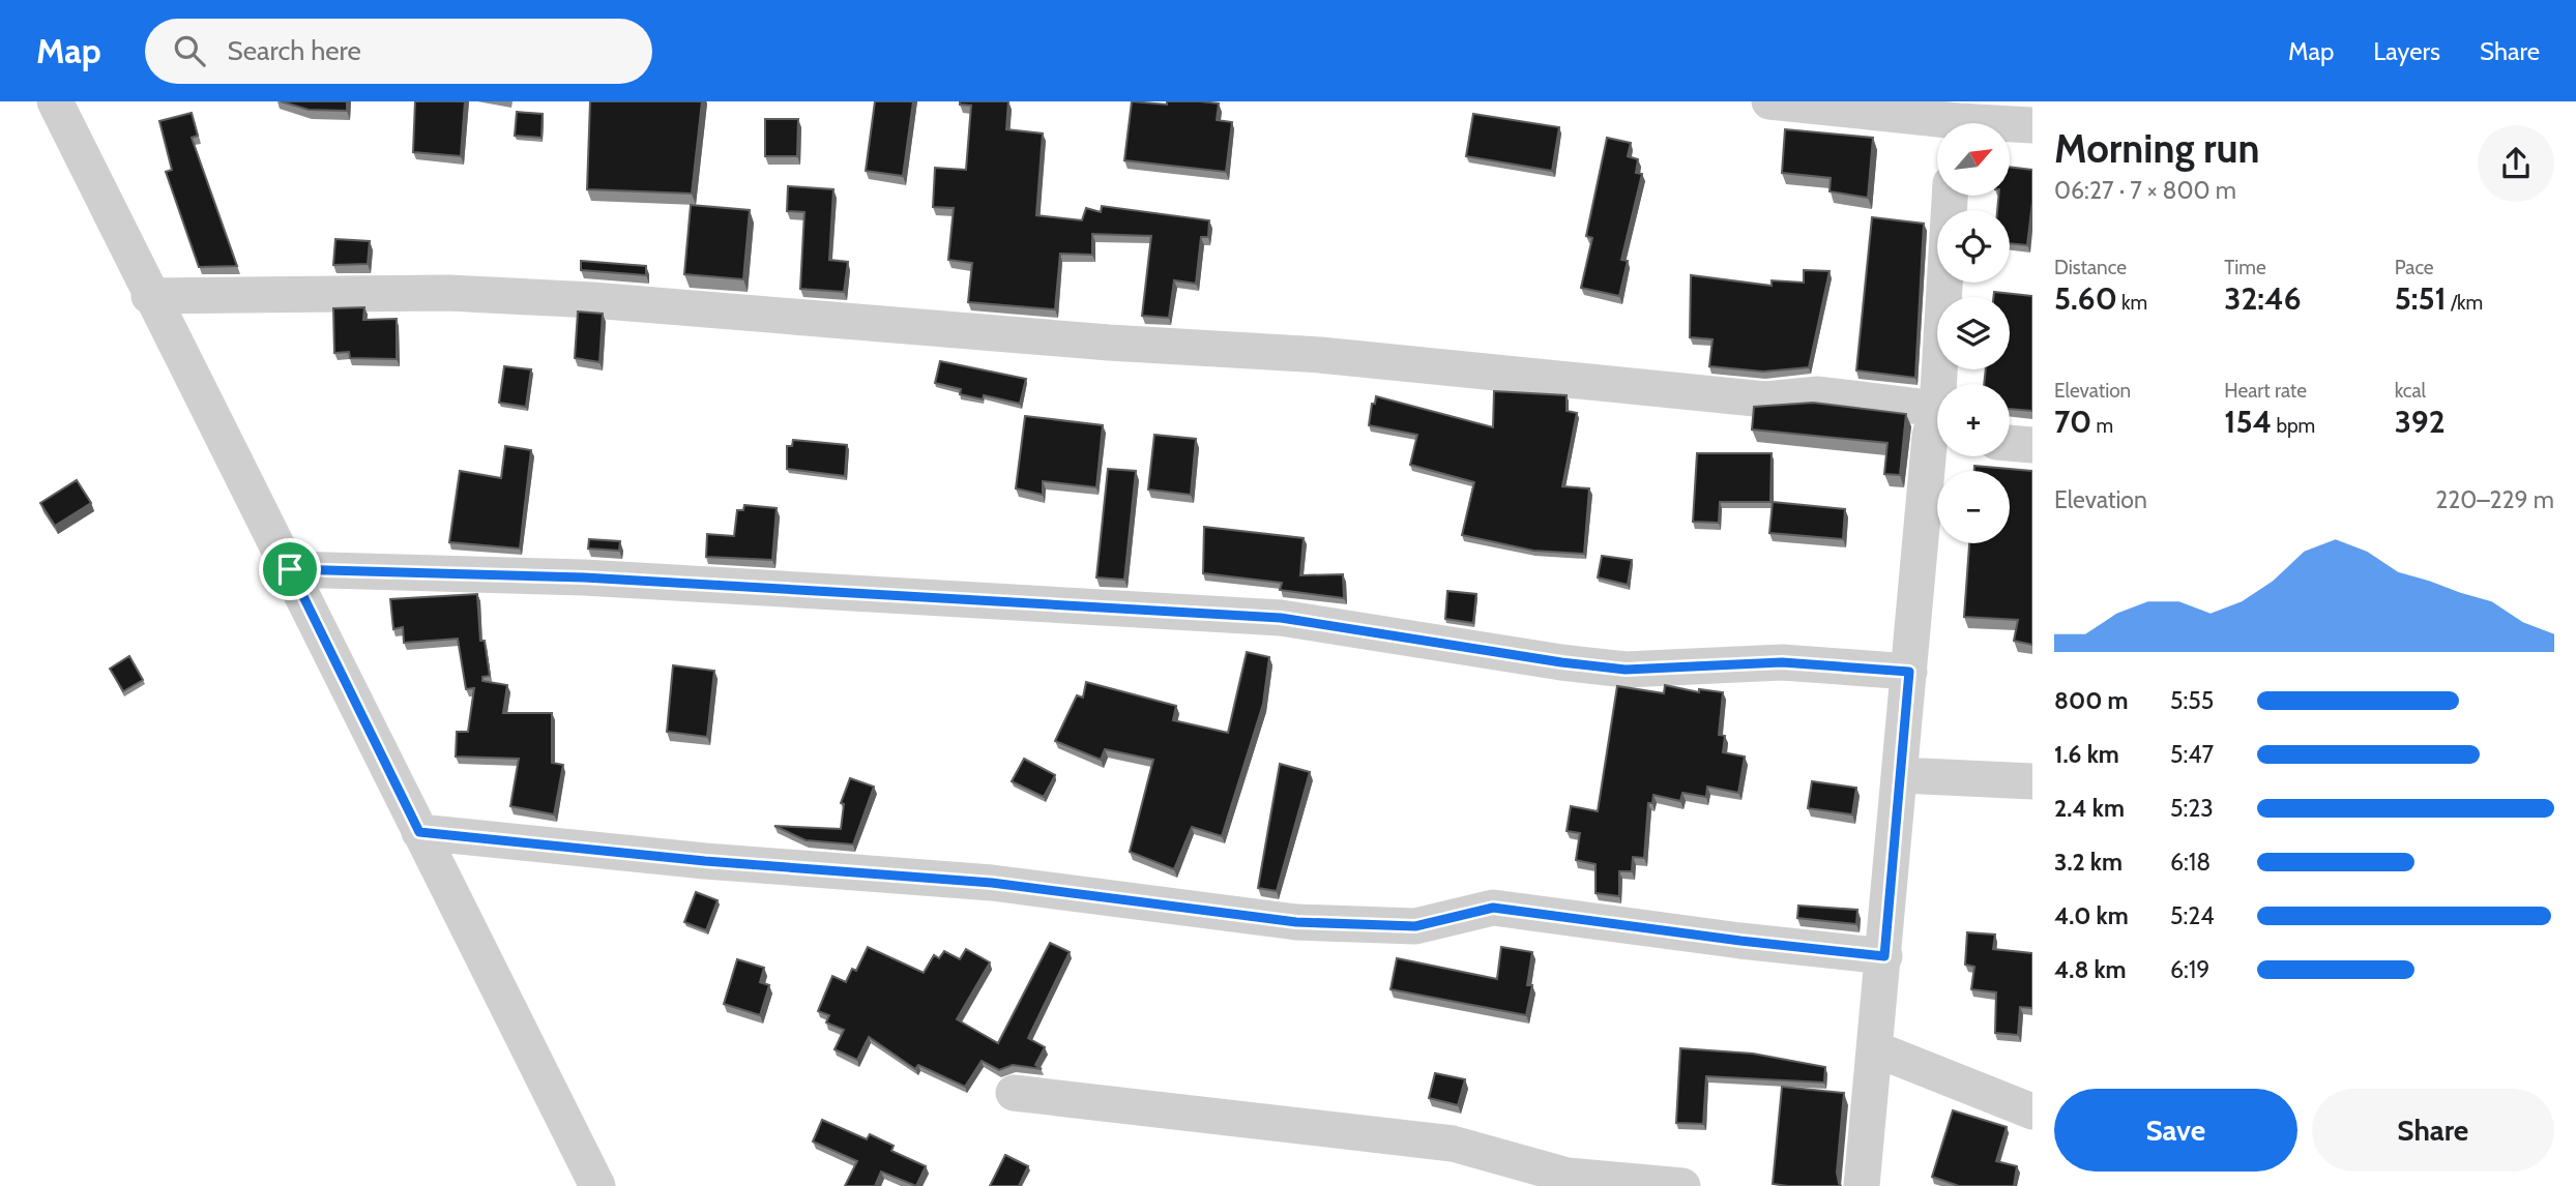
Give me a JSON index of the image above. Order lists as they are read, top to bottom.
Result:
{
  "north": "top right",
  "page": {
    "header": "Map",
    "search": "Search here",
    "nav": ["Map", "Layers", "Share"],
    "heading": ["Morning run", "06:27 · 7 × 800 m"],
    "map_buttons": ["+", "−"],
    "stats": [
      ["Distance", "5.60 km"],
      ["Time", "32:46"],
      ["Pace", "5:51 /km"],
      ["Elevation", "70 m"],
      ["Heart rate", "154 bpm"],
      ["kcal", "392"]
    ],
    "chart": ["Elevation", "220–229 m"],
    "list": [
      {
        "name": "800 m",
        "note": "5:55"
      },
      {
        "name": "1.6 km",
        "note": "5:47"
      },
      {
        "name": "2.4 km",
        "note": "5:23"
      },
      {
        "name": "3.2 km",
        "note": "6:18"
      },
      {
        "name": "4.0 km",
        "note": "5:24"
      },
      {
        "name": "4.8 km",
        "note": "6:19"
      }
    ],
    "buttons": ["Save", "Share"]
  }
}
